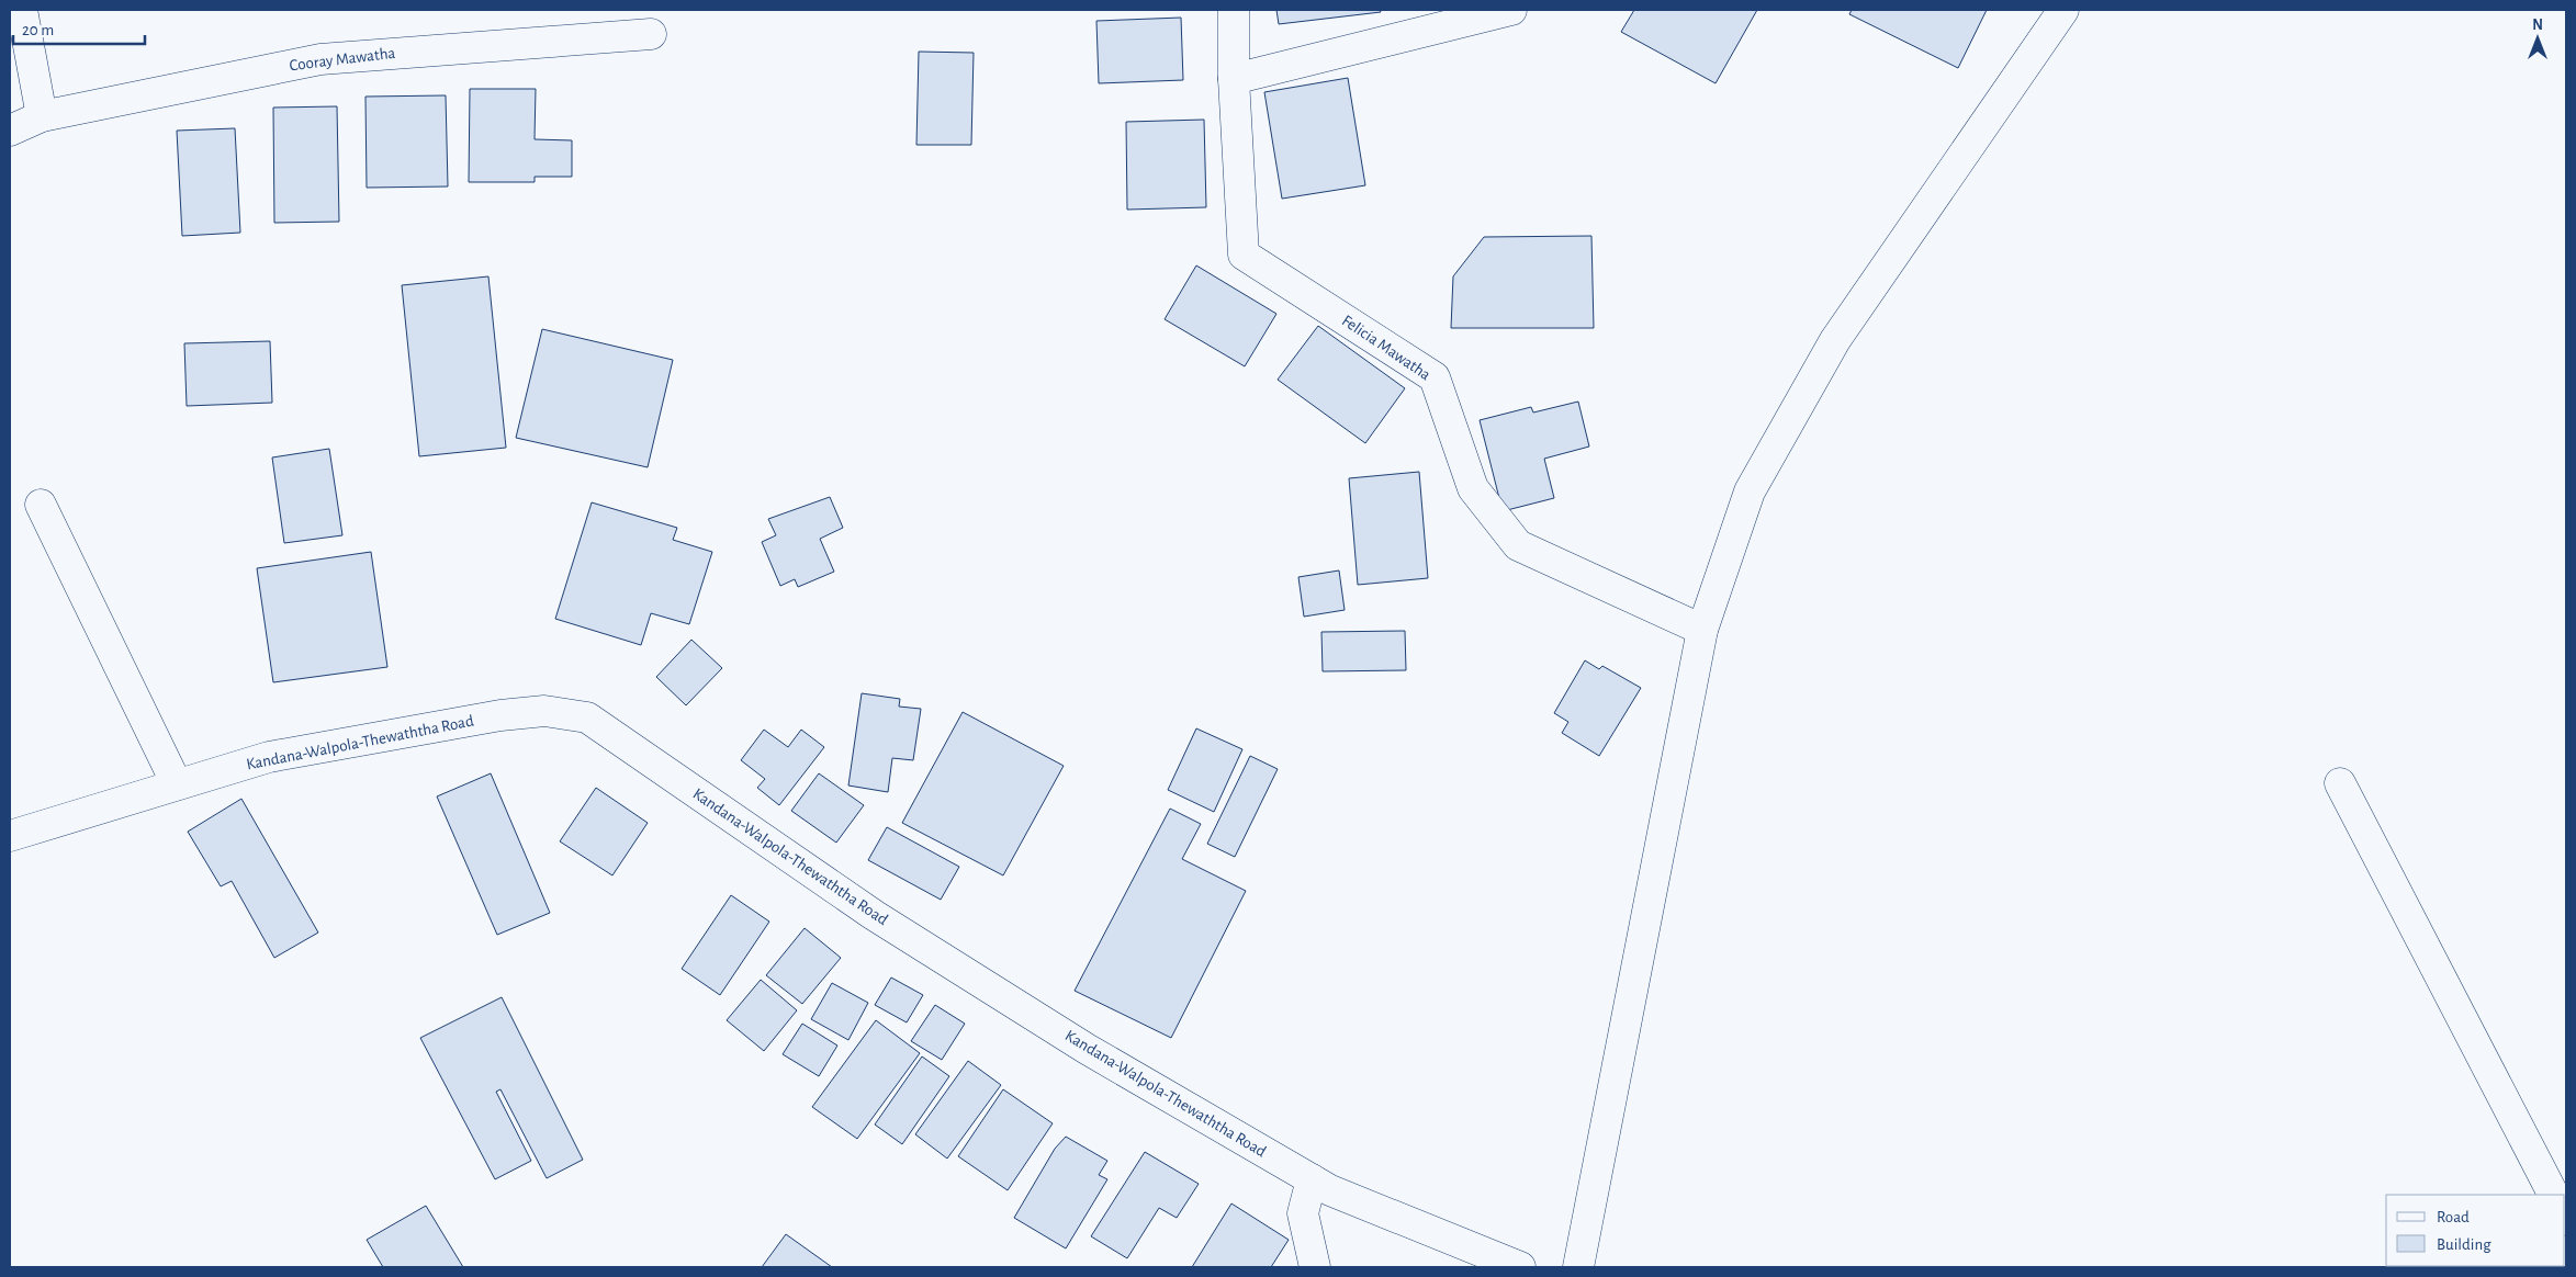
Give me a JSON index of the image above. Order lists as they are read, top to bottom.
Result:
{
  "streets": {
    "street": ["Cooray Mawatha", "Felicia Mawatha", "Kandana-Walpola-Thewaththa Road"]
  },
  "legend": ["Road", "Building"],
  "scale_bar": "20 m",
  "north": "top"
}
